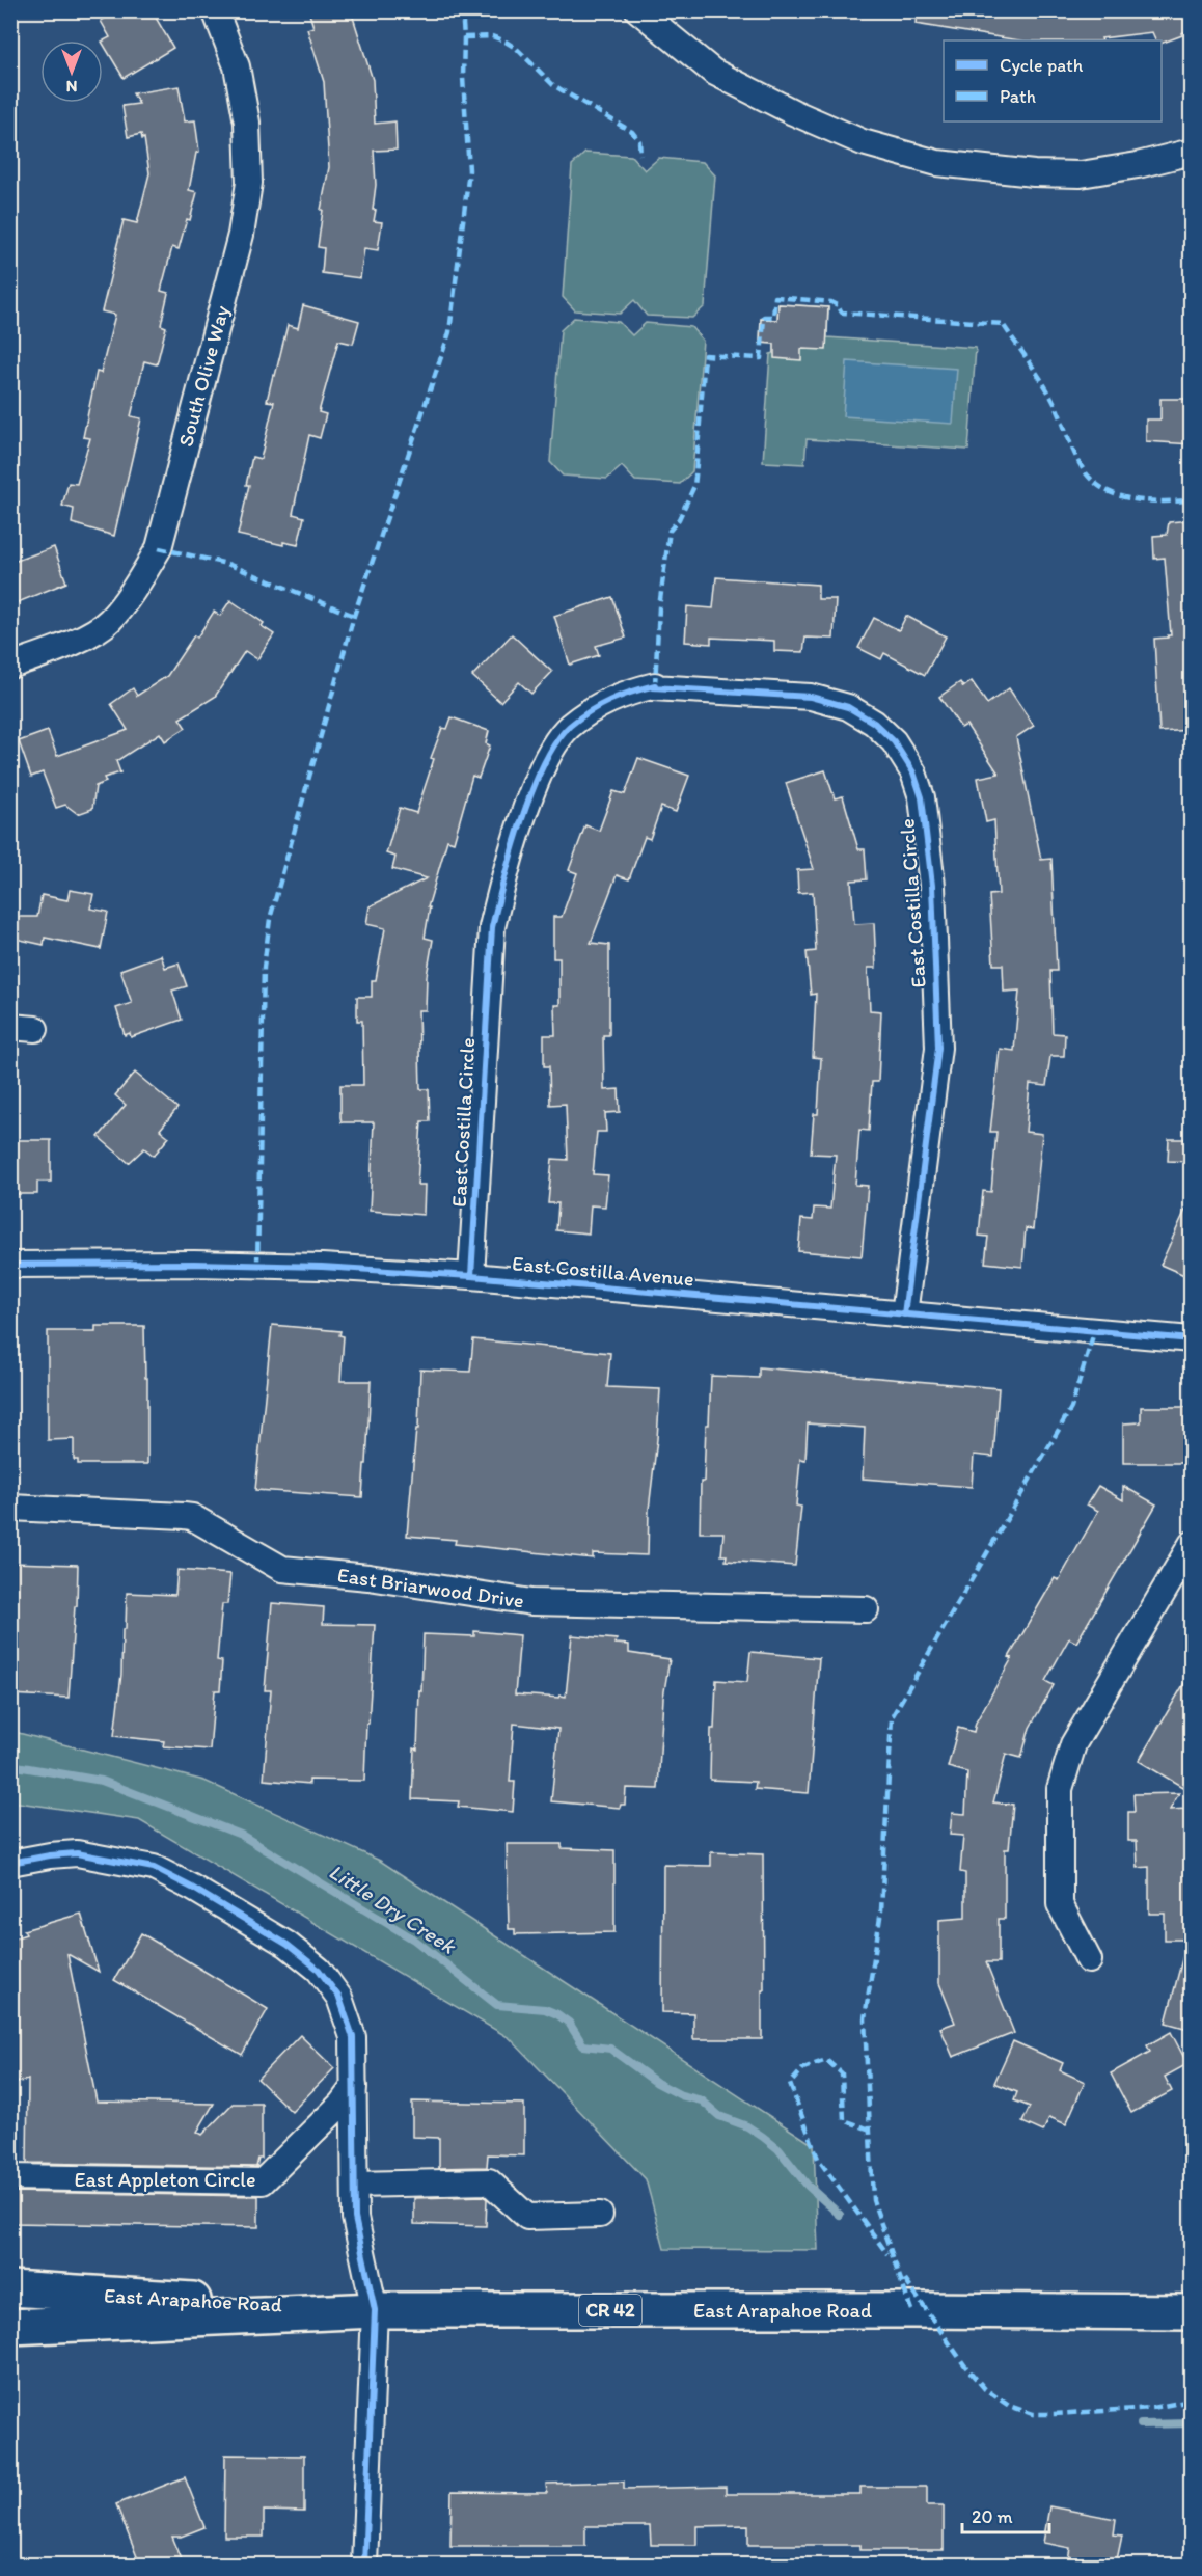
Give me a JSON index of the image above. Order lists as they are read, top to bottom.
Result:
{
  "streets": {
    "main road": ["East Arapahoe Road", "CR 42"],
    "street": [
      "South Olive Way",
      "East Costilla Circle",
      "East Costilla Avenue",
      "East Briarwood Drive",
      "East Appleton Circle"
    ]
  },
  "crossings": [
    ["East Costilla Circle", "East Costilla Avenue"]
  ],
  "water": ["Little Dry Creek"],
  "legend": ["Cycle path", "Path"],
  "scale_bar": "20 m",
  "north": "bottom"
}
